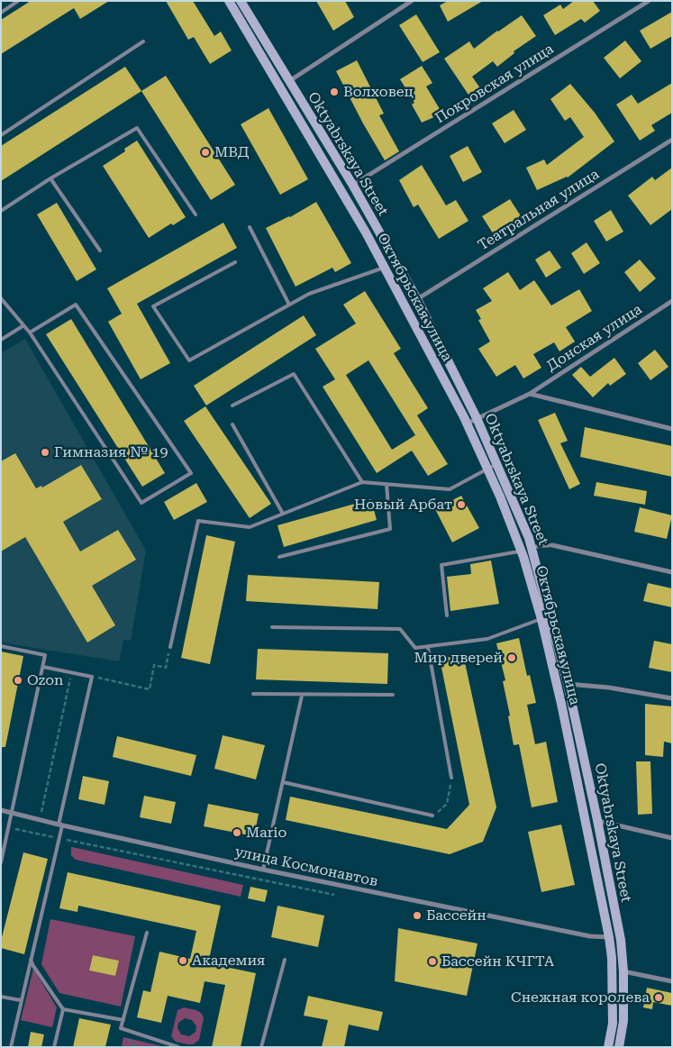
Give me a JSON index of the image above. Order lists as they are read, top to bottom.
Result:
{
  "streets": {
    "main road": ["Oktyabrskaya Street", "Октябрьская улица"],
    "street": [
      "Покровская улица",
      "Театральная улица",
      "Донская улица",
      "улица Космонавтов"
    ]
  },
  "crossings": [
    ["Покровская улица", "Oktyabrskaya Street"],
    ["Oktyabrskaya Street", "Театральная улица"],
    ["Oktyabrskaya Street", "Октябрьская улица"],
    ["Oktyabrskaya Street", "Донская улица"],
    ["Октябрьская улица", "Донская улица"],
    ["Октябрьская улица", "улица Космонавтов"]
  ],
  "places": [
    "Волховец",
    "МВД",
    "Гимназия № 19",
    "Новый Арбат",
    "Мир дверей",
    "Ozon",
    "Mario",
    "Бассейн",
    "Академия",
    "Бассейн КЧГТА",
    "Снежная королева"
  ]
}
